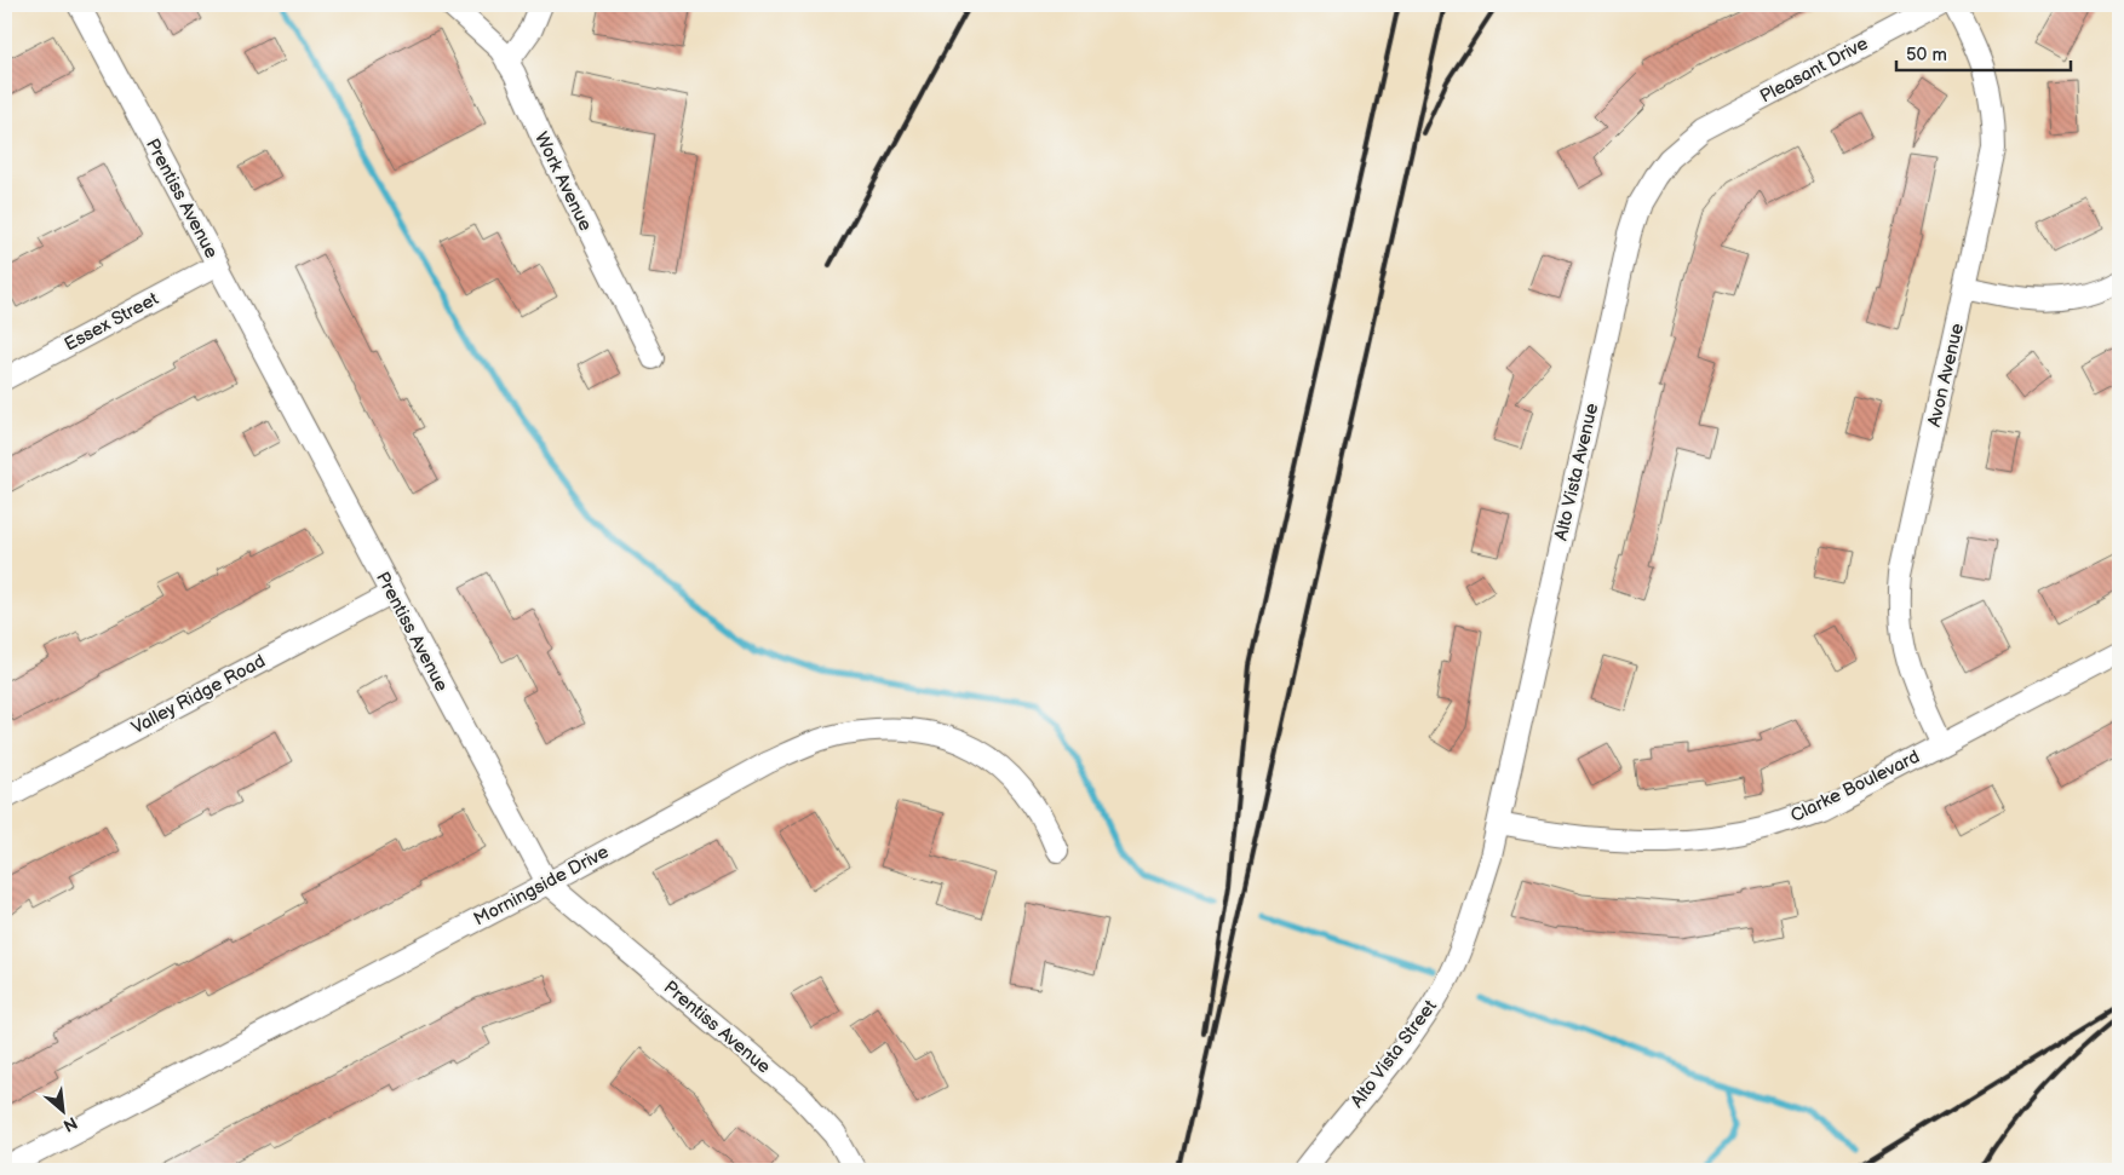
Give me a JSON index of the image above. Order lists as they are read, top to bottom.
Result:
{
  "streets": {
    "street": [
      "Pleasant Drive",
      "Work Avenue",
      "Prentiss Avenue",
      "Essex Street",
      "Avon Avenue",
      "Alto Vista Avenue",
      "Valley Ridge Road",
      "Clarke Boulevard",
      "Morningside Drive",
      "Alto Vista Street"
    ]
  },
  "crossings": [
    ["Pleasant Drive", "Alto Vista Avenue"],
    ["Prentiss Avenue", "Essex Street"],
    ["Prentiss Avenue", "Valley Ridge Road"],
    ["Prentiss Avenue", "Morningside Drive"],
    ["Avon Avenue", "Clarke Boulevard"],
    ["Alto Vista Avenue", "Clarke Boulevard"],
    ["Alto Vista Avenue", "Alto Vista Street"],
    ["Clarke Boulevard", "Alto Vista Street"]
  ],
  "scale_bar": "50 m",
  "north": "bottom right"
}
